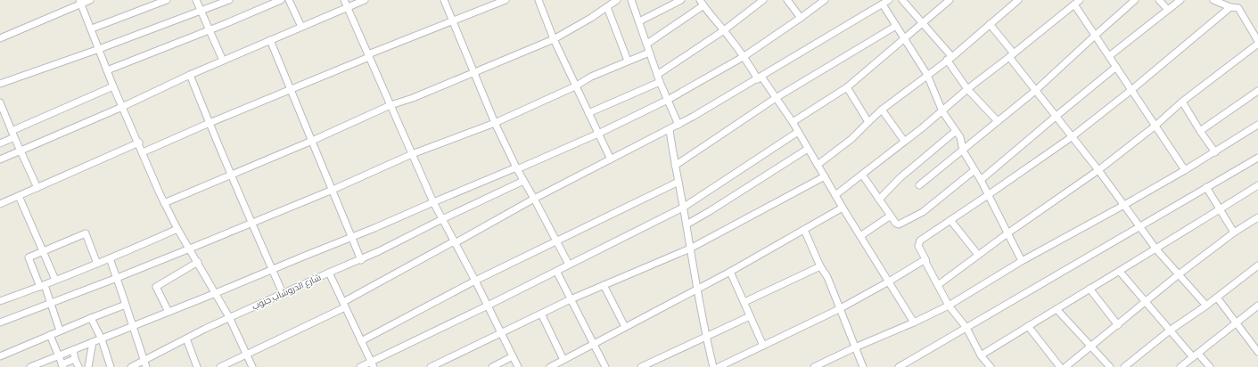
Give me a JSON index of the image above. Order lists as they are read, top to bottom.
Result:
{
  "streets": {
    "street": ["شارع الدروشاب جنوب"]
  }
}
